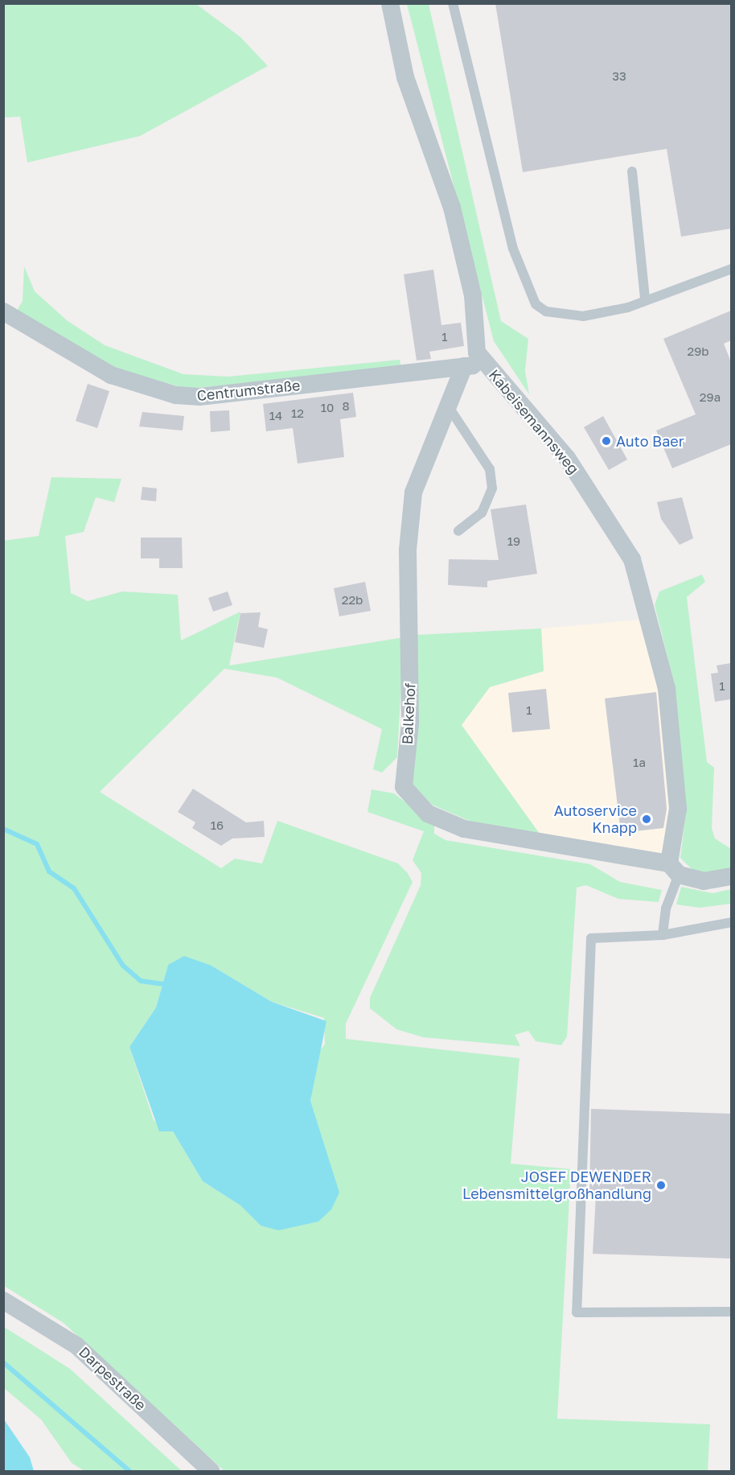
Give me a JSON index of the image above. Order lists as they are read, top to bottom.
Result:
{
  "streets": {
    "street": [
      "Centrumstraße",
      "Kabeisemannsweg",
      "Balkehof",
      "Darpestraße"
    ]
  },
  "crossings": [
    ["Centrumstraße", "Kabeisemannsweg"],
    ["Centrumstraße", "Balkehof"],
    ["Kabeisemannsweg", "Balkehof"]
  ],
  "places": ["Auto Baer", "Autoservice Knapp", "JOSEF DEWENDER Lebensmittelgroßhandlung"],
  "house_numbers": [
    "33",
    "1",
    "29b",
    "29a",
    "8",
    "10",
    "12",
    "14",
    "19",
    "22b",
    "1",
    "1",
    "1a",
    "16"
  ]
}
